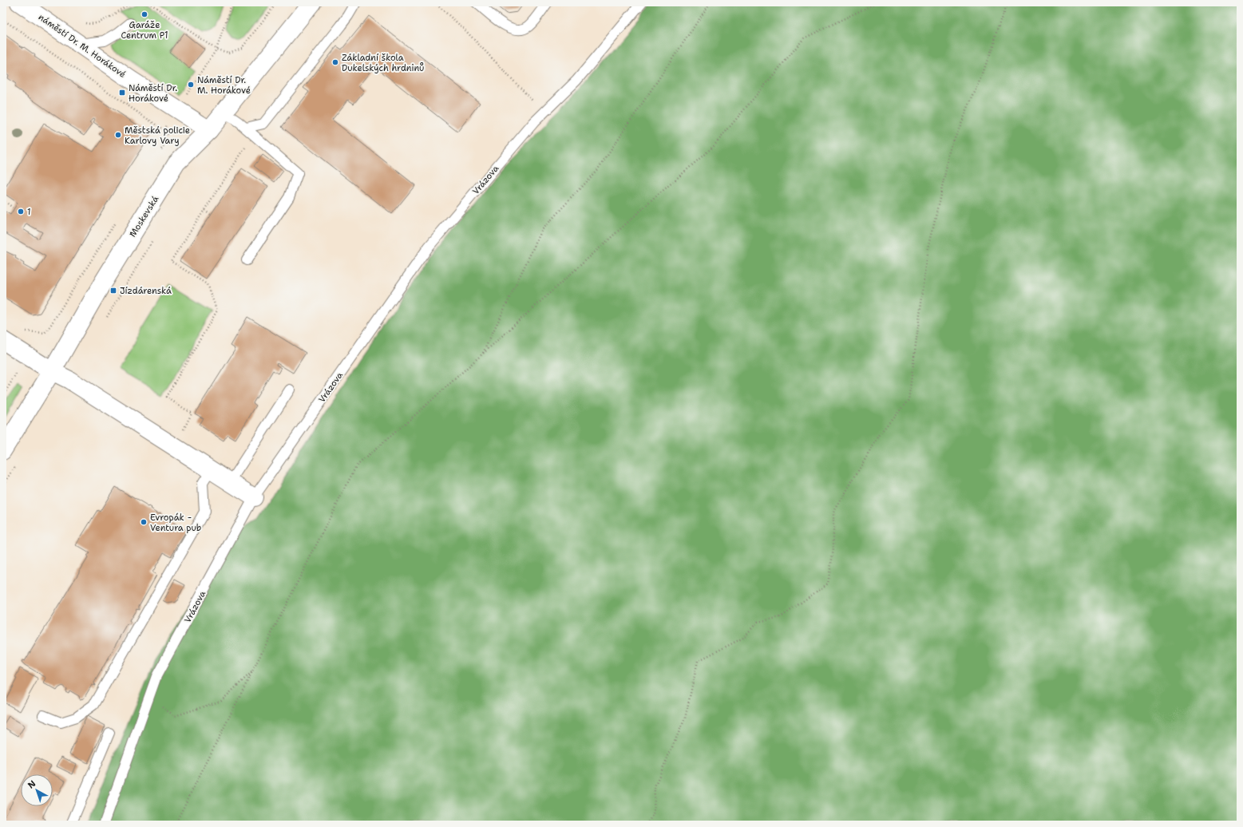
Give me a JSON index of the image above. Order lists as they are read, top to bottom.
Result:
{
  "streets": {
    "street": ["náměstí Dr. M. Horákové", "Moskevská"],
    "lane": ["Vrázova"]
  },
  "crossings": [
    ["náměstí Dr. M. Horákové", "Moskevská"]
  ],
  "places": {
    "other": [
      "Garáže Centrum P1",
      "Základní škola Dukelských hrdninů",
      "Náměstí Dr. M. Horákové",
      "Městská policie Karlovy Vary",
      "1",
      "Evropák - Ventura pub"
    ],
    "transit": ["Náměstí Dr. Horákové", "Jízdárenská"]
  },
  "north": "top left"
}
